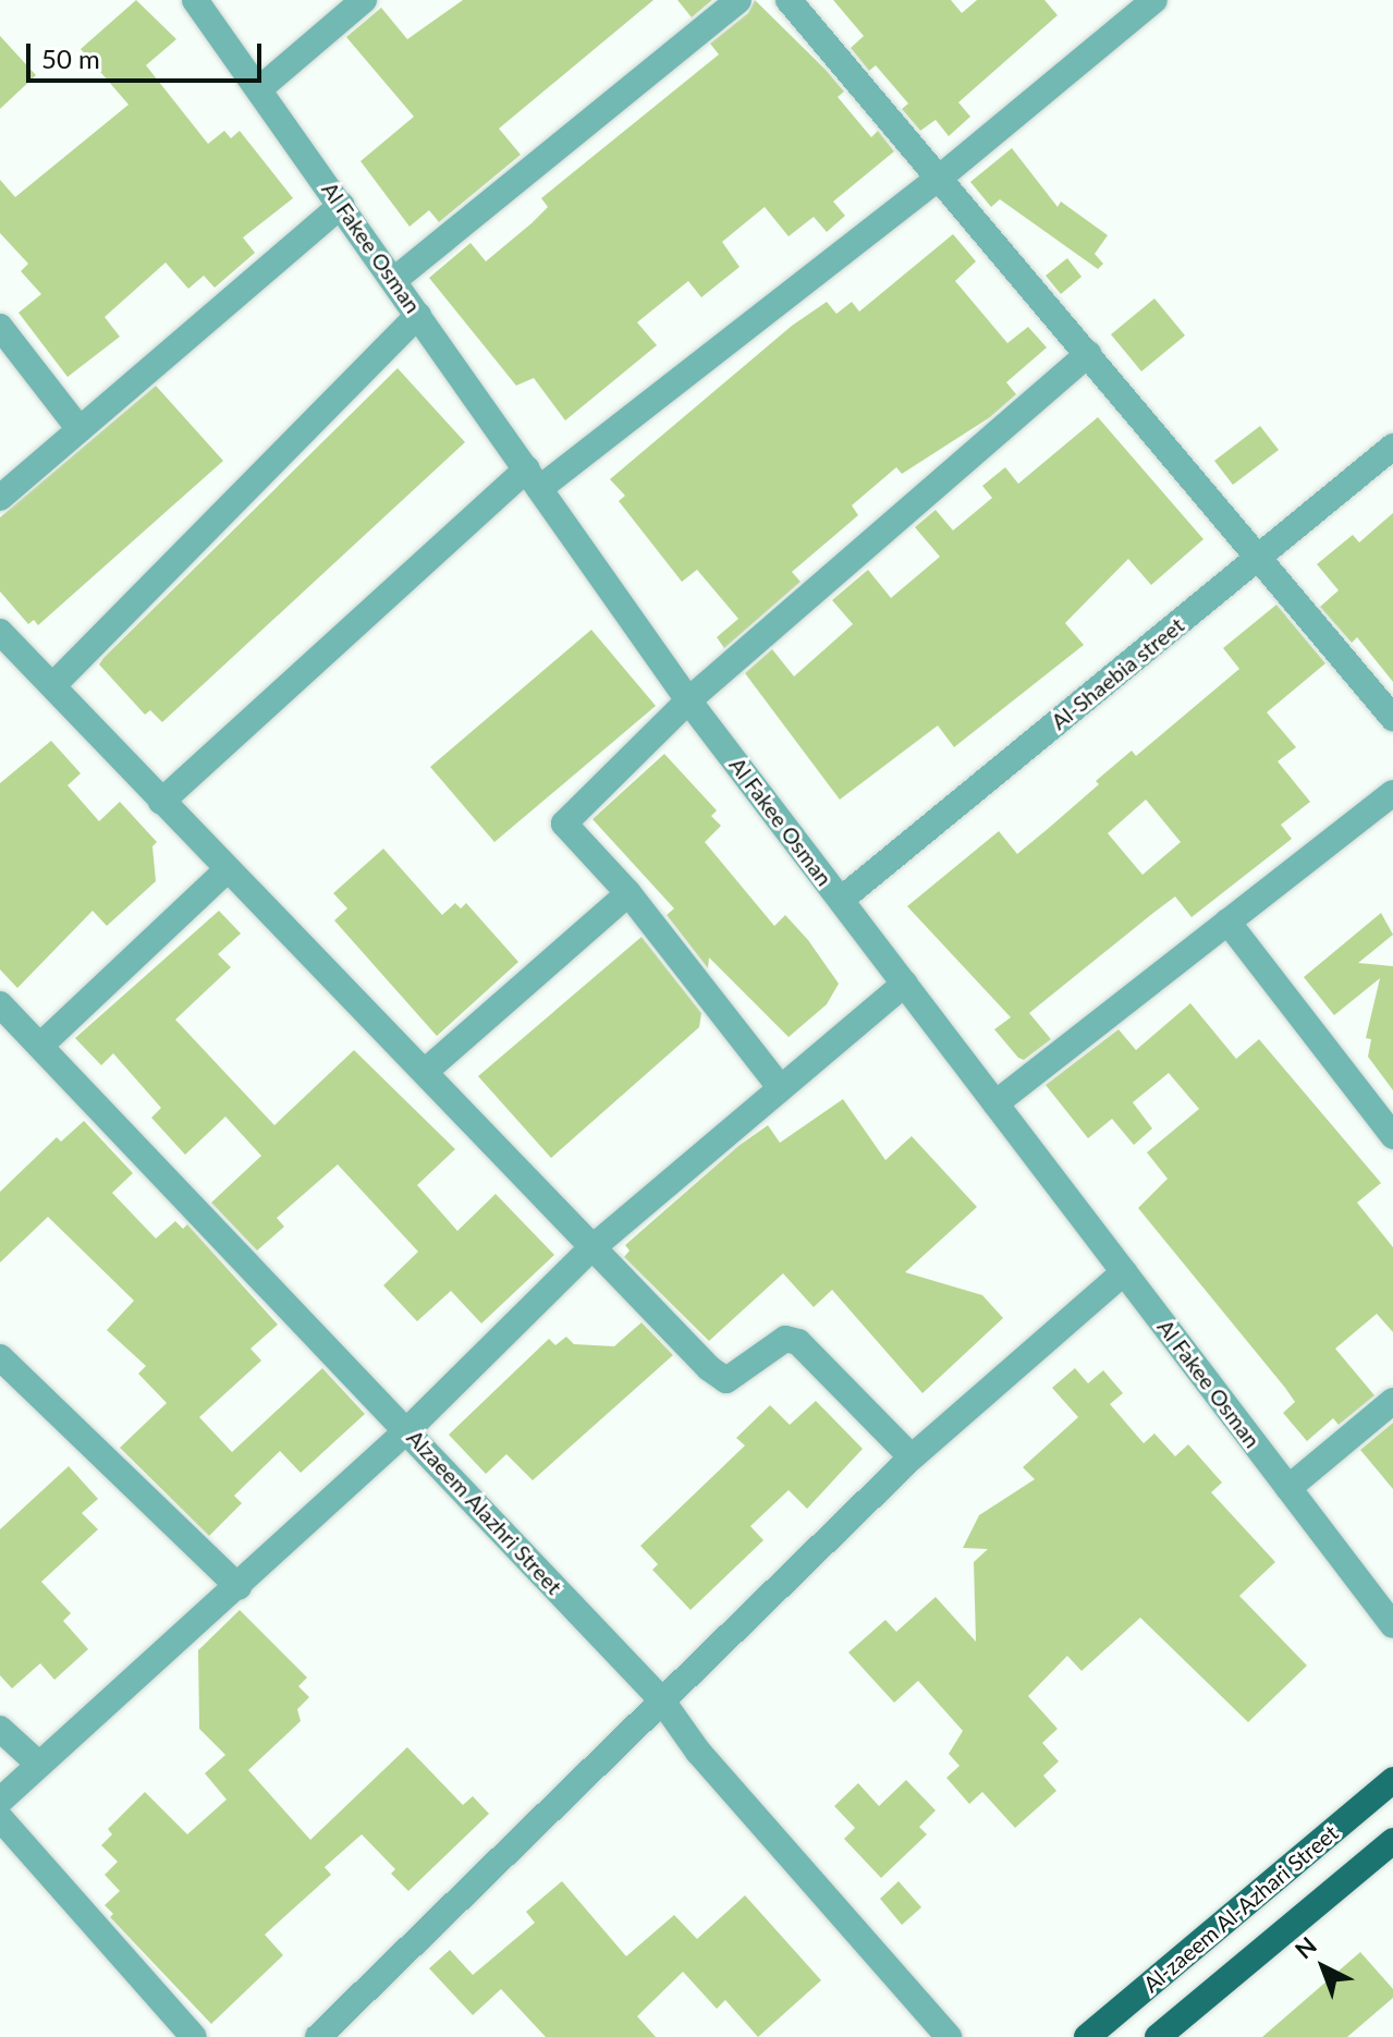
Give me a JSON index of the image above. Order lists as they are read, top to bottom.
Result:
{
  "streets": {
    "main road": ["Al-zaeem Al-Azhari Street"],
    "street": ["Al Fakee Osman", "Al-Shaebia street", "Alzaeem Alazhri Street"]
  },
  "crossings": [
    ["Al Fakee Osman", "Al-Shaebia street"]
  ],
  "scale_bar": "50 m",
  "north": "top left"
}
